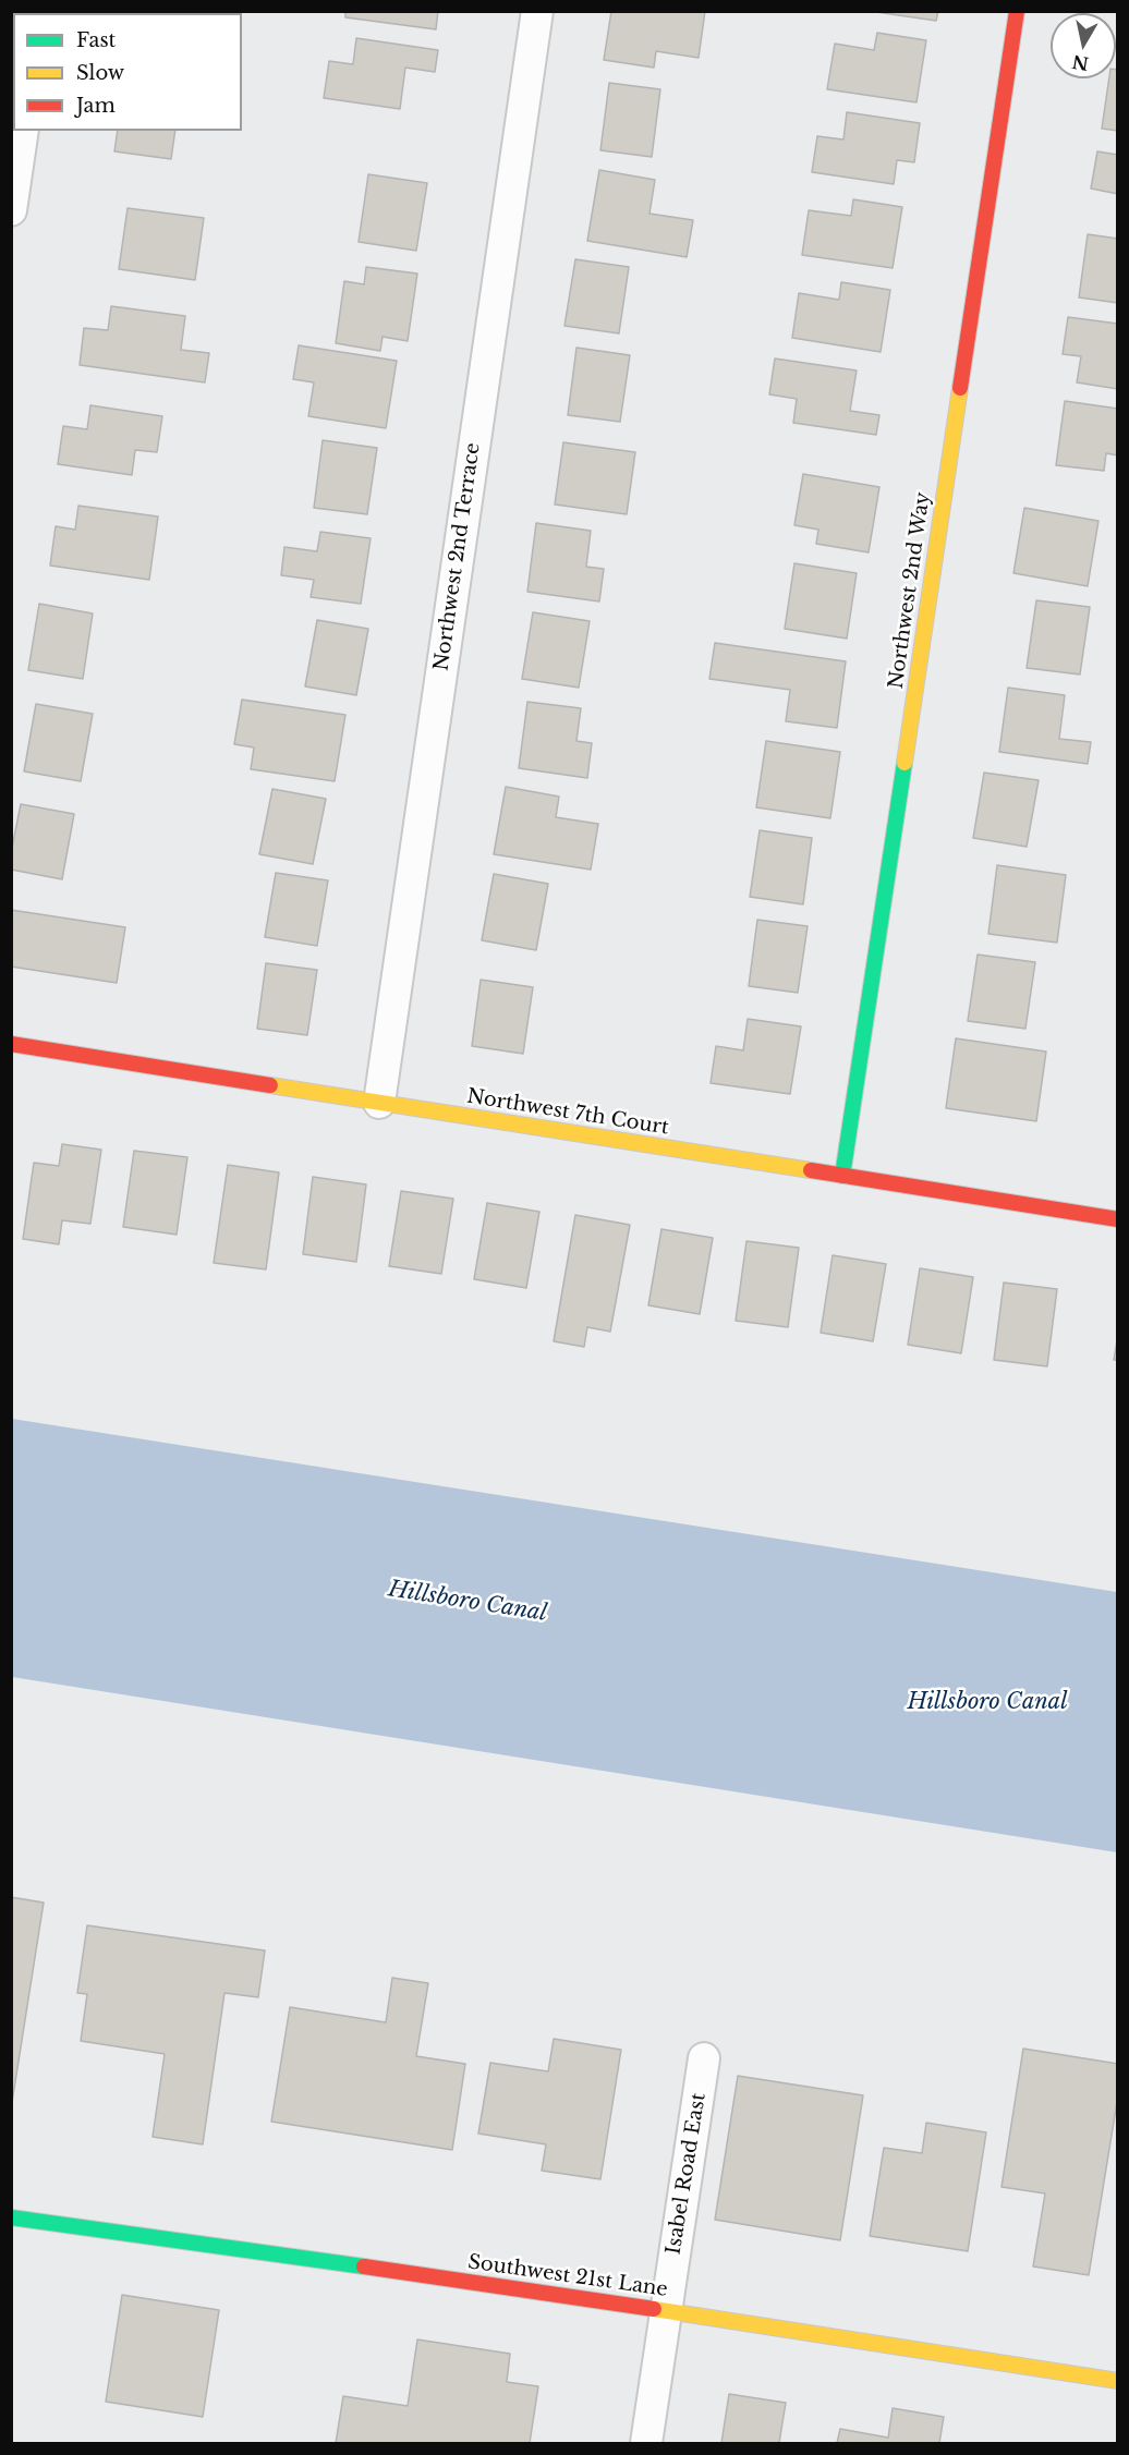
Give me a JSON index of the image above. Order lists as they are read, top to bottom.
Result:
{
  "streets": {
    "street": [
      "Northwest 2nd Terrace",
      "Northwest 2nd Way",
      "Northwest 7th Court",
      "Isabel Road East",
      "Southwest 21st Lane"
    ]
  },
  "crossings": [
    ["Northwest 2nd Terrace", "Northwest 7th Court"],
    ["Northwest 2nd Way", "Northwest 7th Court"],
    ["Isabel Road East", "Southwest 21st Lane"]
  ],
  "water": ["Hillsboro Canal"],
  "legend": ["Fast", "Slow", "Jam"],
  "north": "bottom"
}
